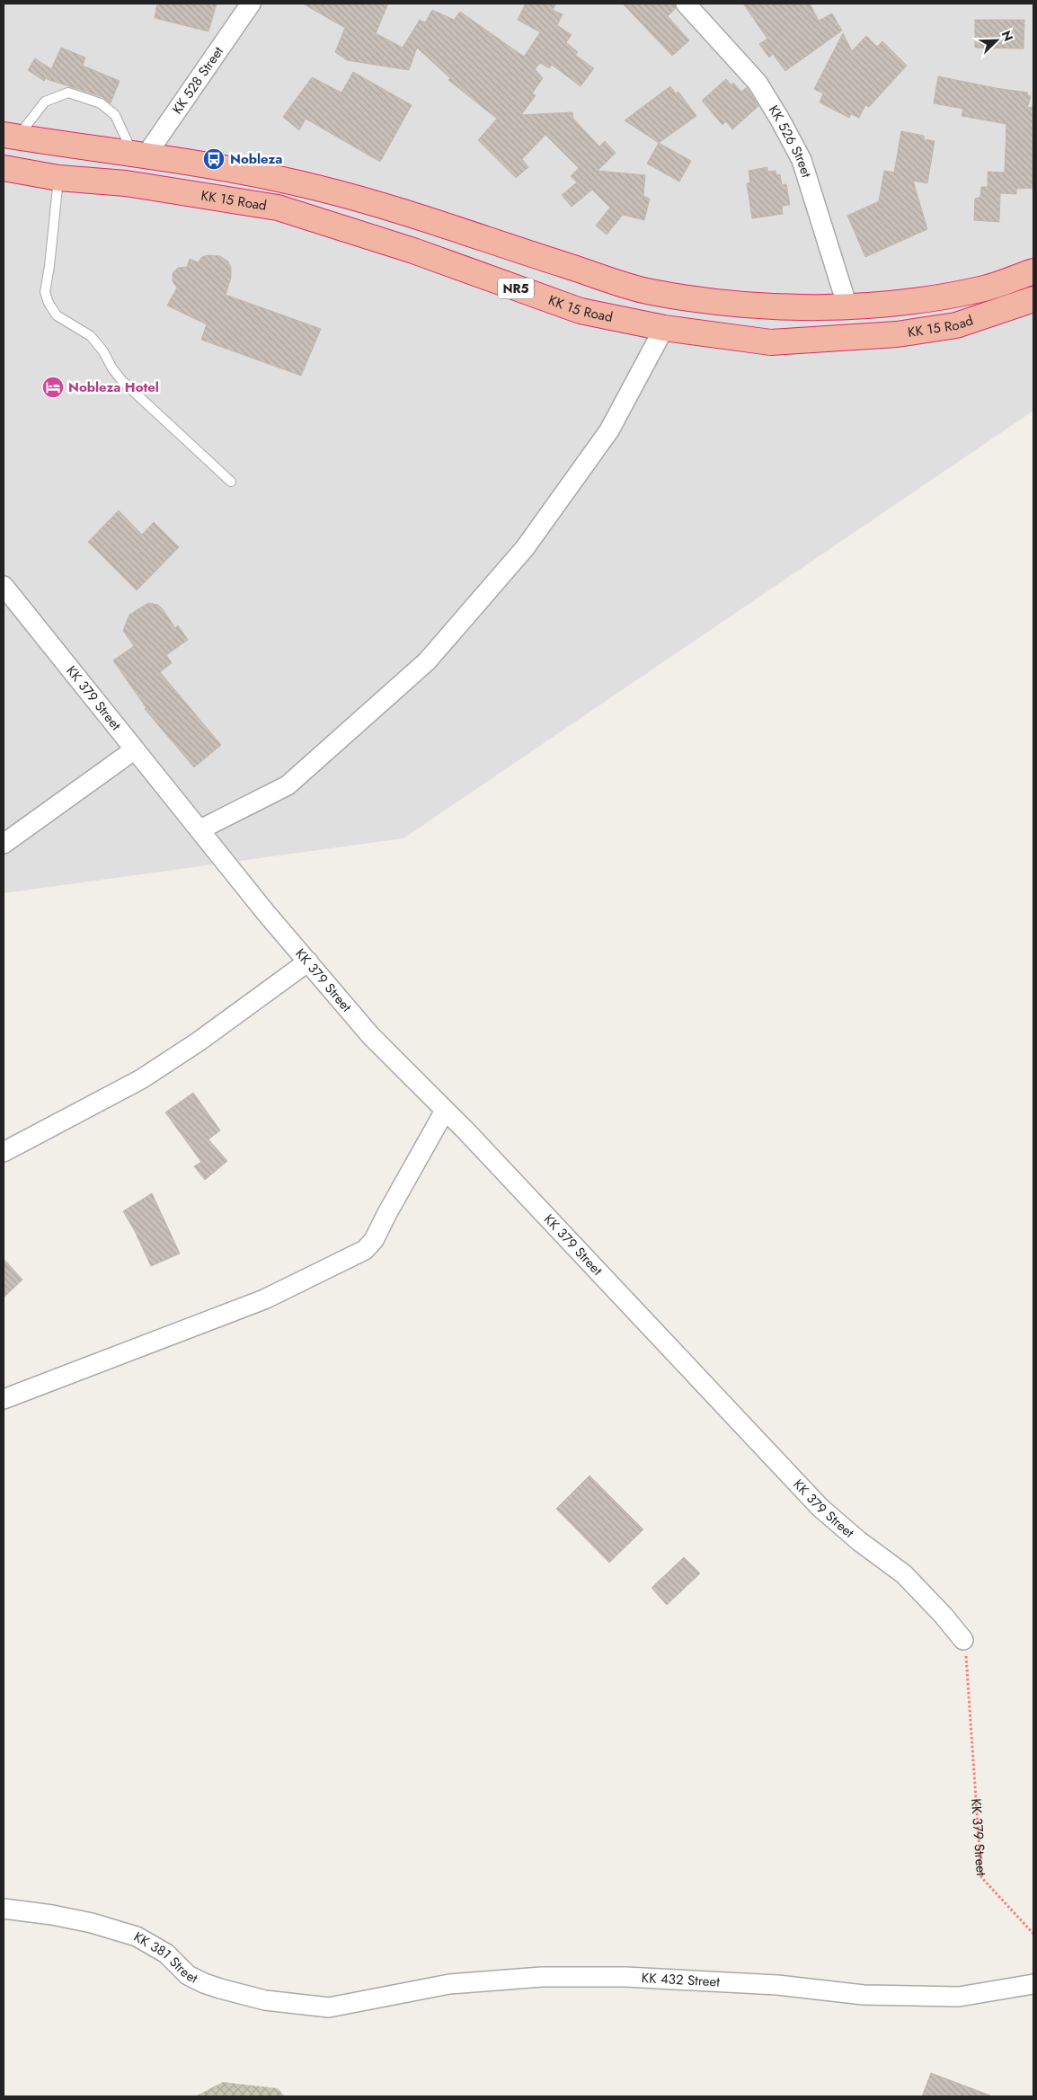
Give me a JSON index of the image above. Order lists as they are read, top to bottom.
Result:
{
  "streets": {
    "highway": ["KK 15 Road", "NR5"],
    "street": [
      "KK 528 Street",
      "KK 526 Street",
      "KK 379 Street",
      "KK 381 Street",
      "KK 432 Street"
    ]
  },
  "crossings": [
    ["KK 528 Street", "KK 15 Road"],
    ["KK 526 Street", "KK 15 Road"],
    ["KK 381 Street", "KK 432 Street"]
  ],
  "places": {
    "bus stop": ["Nobleza"],
    "hotel": ["Nobleza Hotel"]
  },
  "north": "top right"
}
